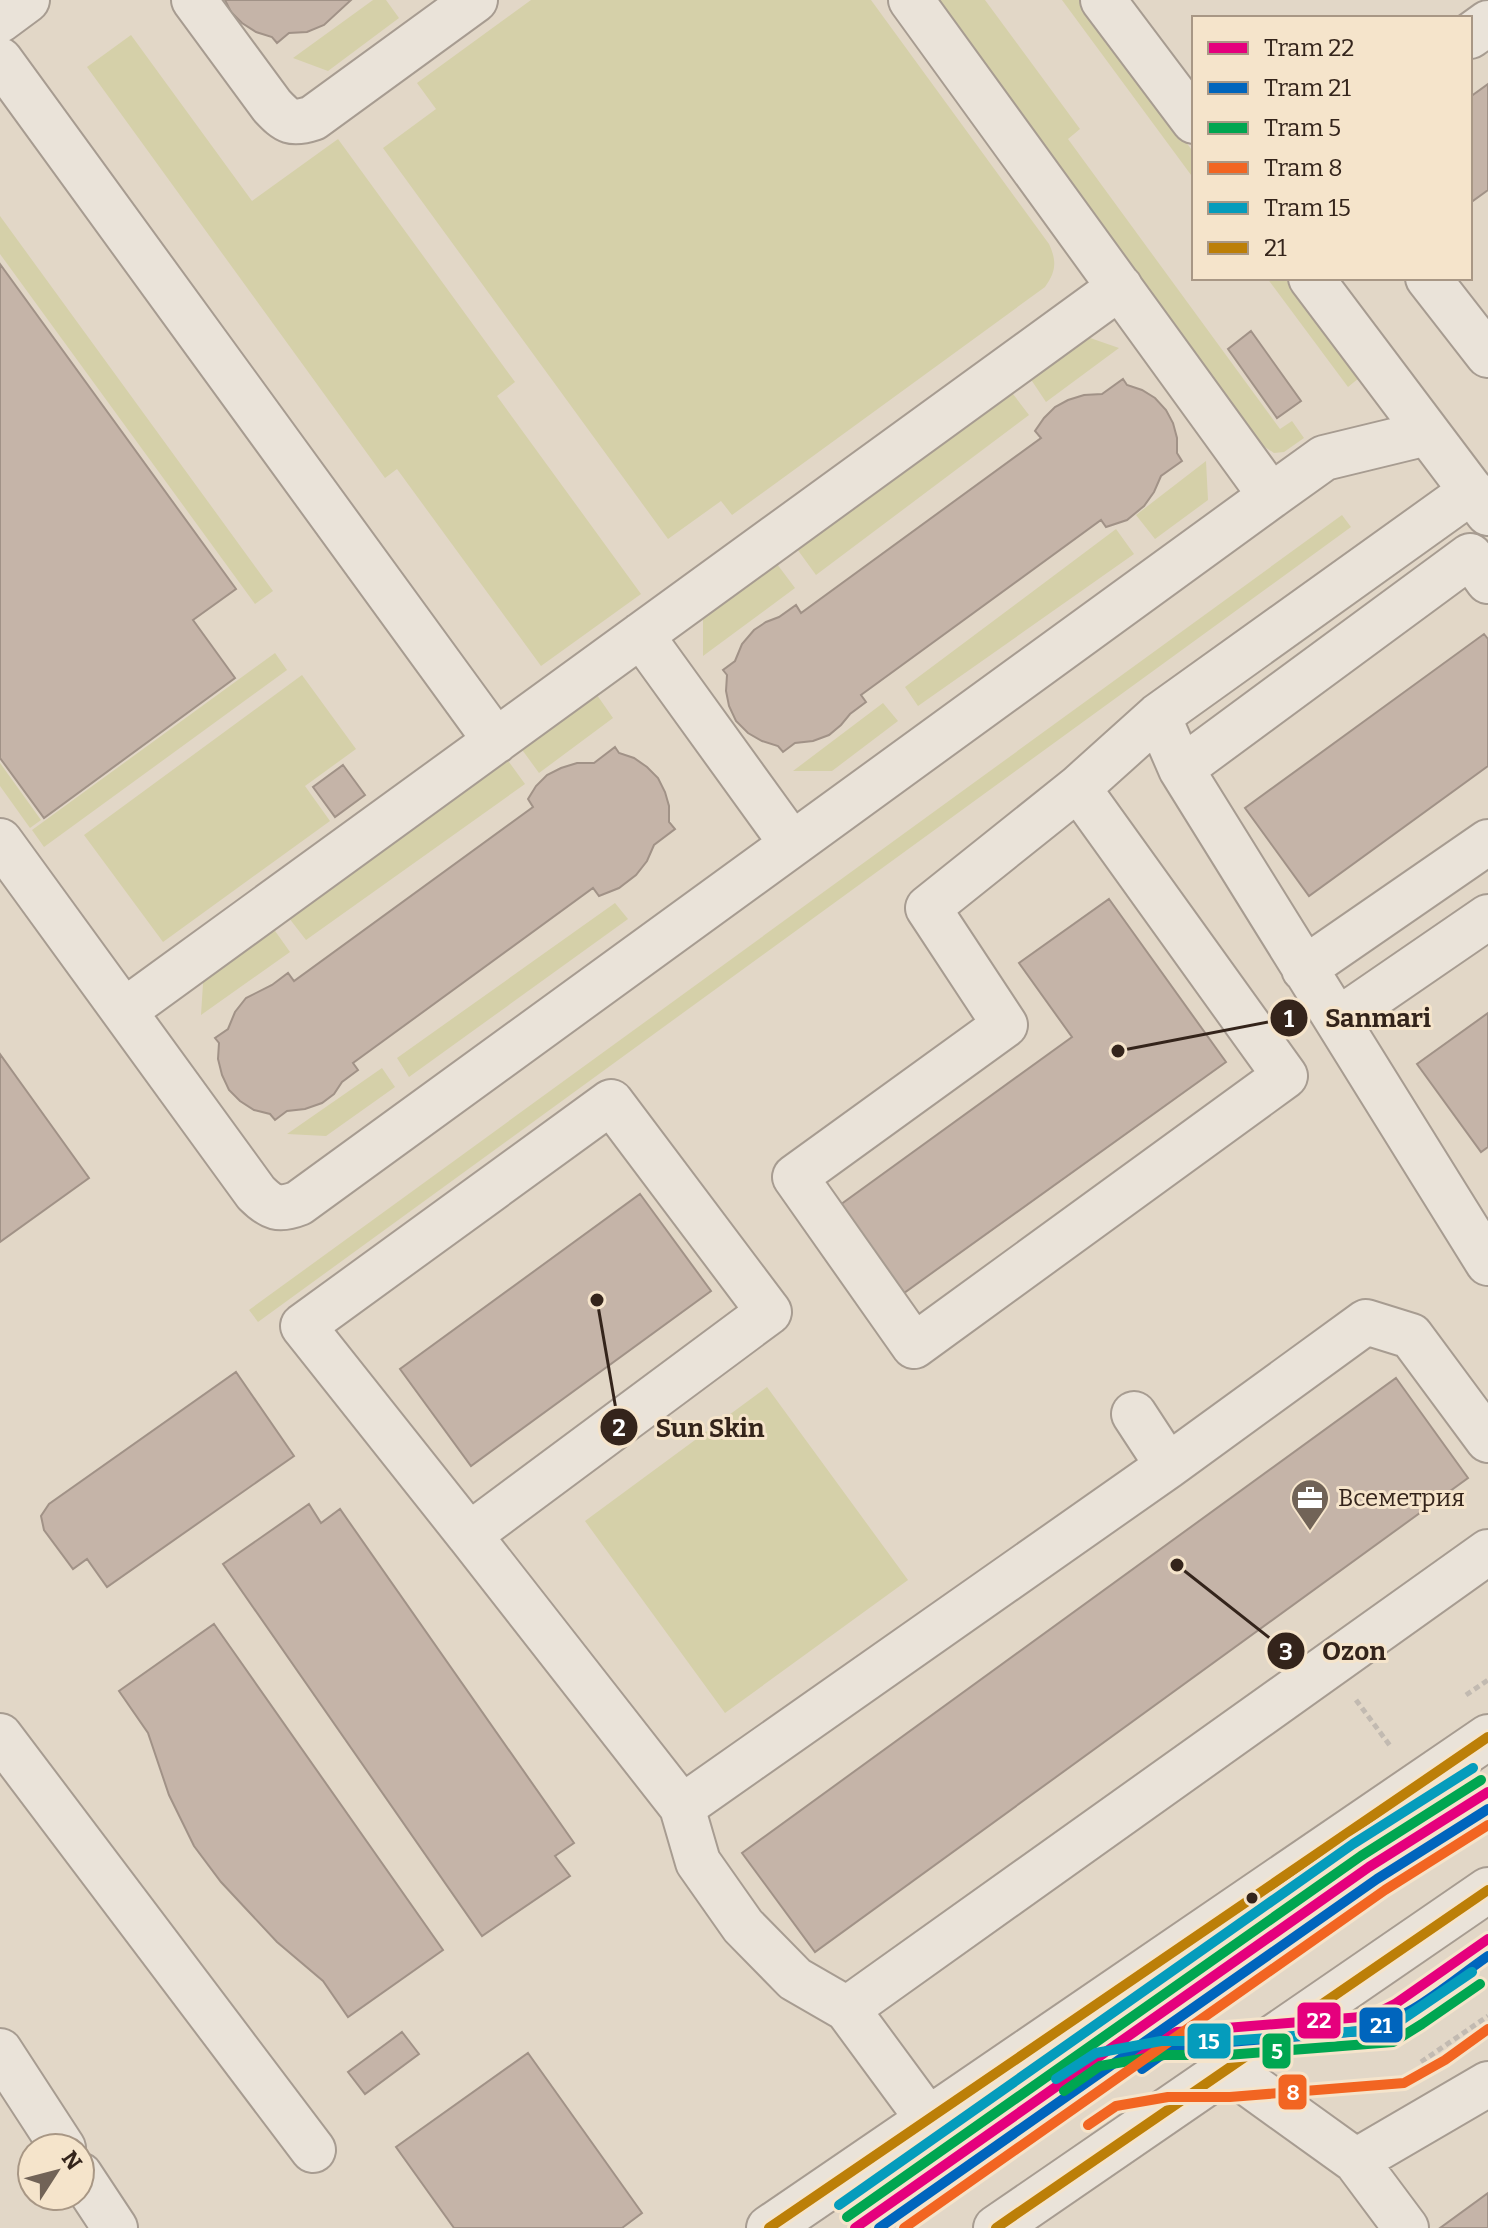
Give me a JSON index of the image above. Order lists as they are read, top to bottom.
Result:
{
  "places": {
    "other": ["Sanmari", "Sun Skin", "Ozon"],
    "office": ["Всеметрия"]
  },
  "lines": [
    "transit line 21",
    "tram line 15",
    "tram line 5",
    "tram line 22",
    "tram line 21",
    "tram line 8"
  ],
  "legend": [
    "Tram 22",
    "Tram 21",
    "Tram 5",
    "Tram 8",
    "Tram 15",
    "21"
  ],
  "north": "top right"
}
